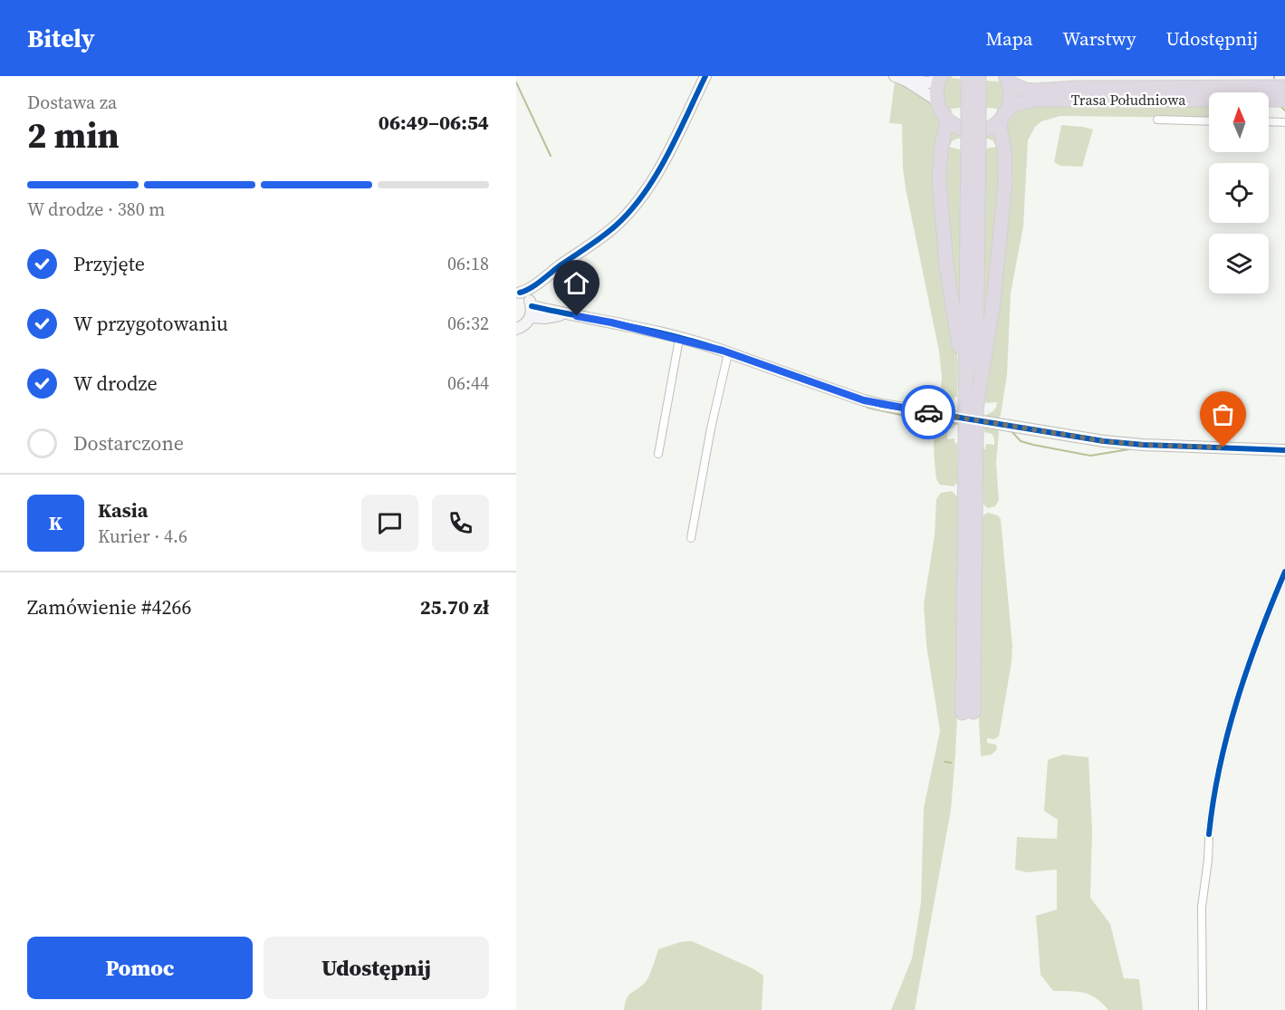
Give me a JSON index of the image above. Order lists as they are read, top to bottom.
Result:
{
  "streets": {
    "highway": ["Trasa Południowa"]
  },
  "north": "top",
  "page": {
    "header": "Bitely",
    "nav": ["Mapa", "Warstwy", "Udostępnij"],
    "heading": ["2 min", "Dostawa za", "06:49–06:54"],
    "panel": [
      "Kasia",
      "Kurier · 4.6",
      "Zamówienie #4266",
      "25.70 zł"
    ],
    "bar": "W drodze · 380 m",
    "list": [
      ["Przyjęte", "06:18"],
      ["W przygotowaniu", "06:32"],
      ["W drodze", "06:44"],
      "Dostarczone"
    ],
    "round": "K",
    "buttons": ["Pomoc", "Udostępnij"]
  }
}
